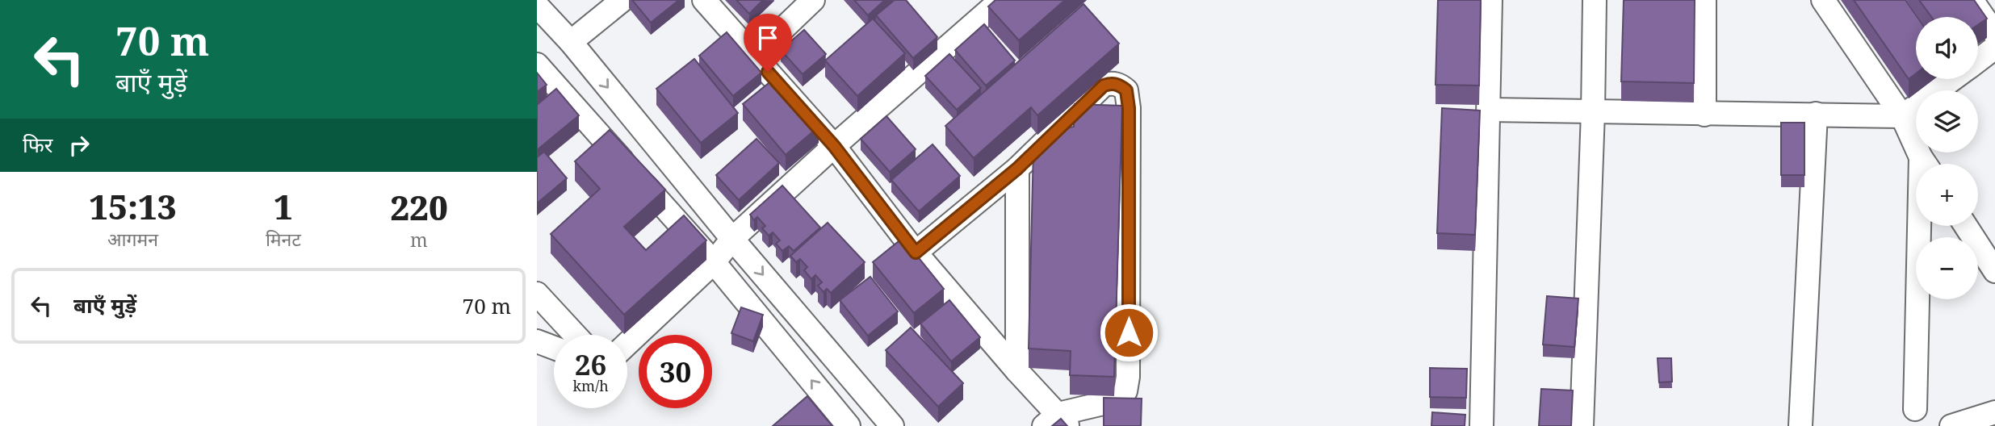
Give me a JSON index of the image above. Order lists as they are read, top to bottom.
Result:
{
  "page": {
    "turn": ["70 m", "बाएँ मुड़ें"],
    "map_buttons": ["+", "−"],
    "then": "फिर",
    "eta": [
      "15:13",
      "आगमन",
      "1",
      "मिनट",
      "220",
      "m"
    ],
    "list": [
      {
        "name": "बाएँ मुड़ें",
        "value": "70 m"
      }
    ],
    "speed": "26 km/h",
    "limit": "30"
  }
}
